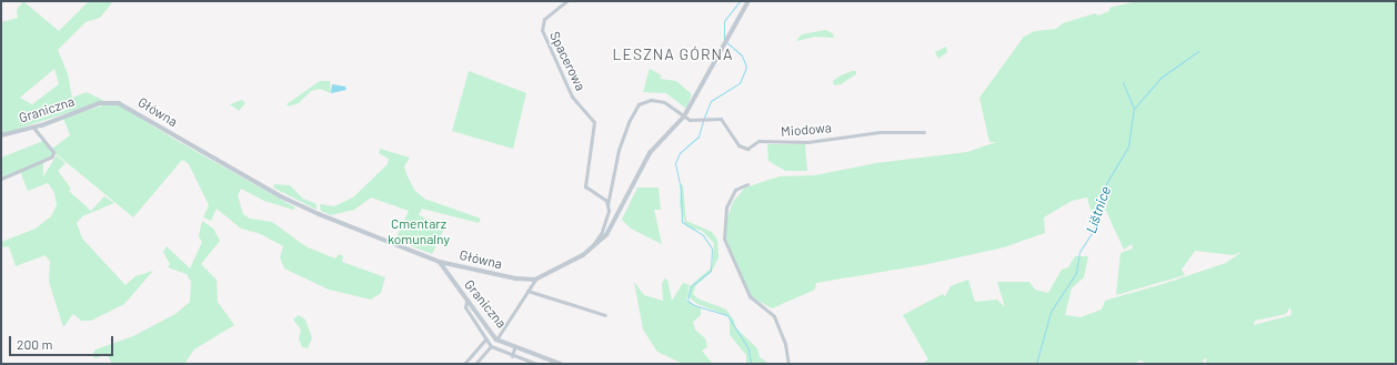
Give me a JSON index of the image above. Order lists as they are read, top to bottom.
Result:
{
  "streets": {
    "street": [
      "Spacerowa",
      "Graniczna",
      "Główna",
      "Miodowa"
    ]
  },
  "crossings": [
    ["Graniczna", "Główna"]
  ],
  "districts": ["LESZNA GÓRNA"],
  "water": ["Líštnice"],
  "parks": ["Cmentarz komunalny"],
  "scale_bar": "200 m"
}
